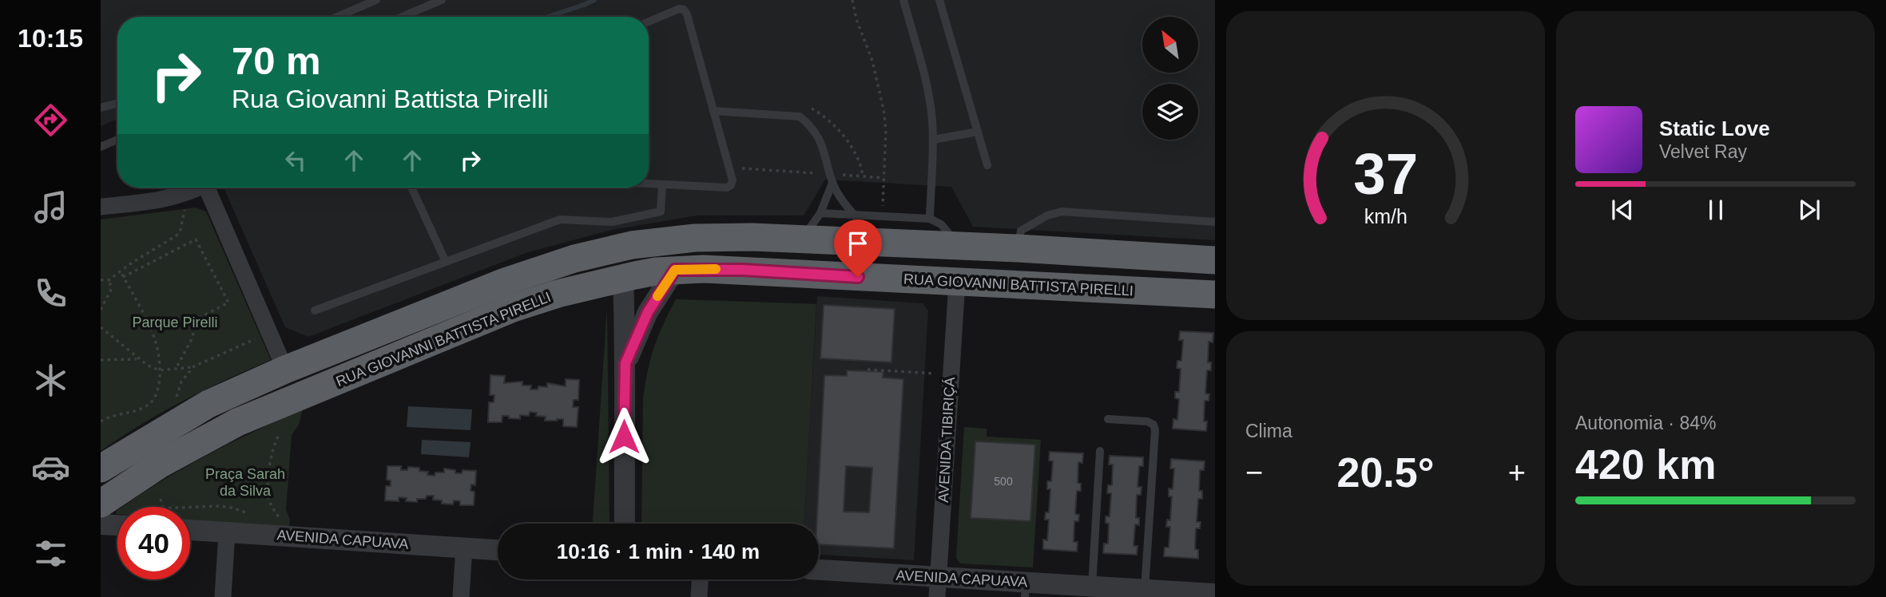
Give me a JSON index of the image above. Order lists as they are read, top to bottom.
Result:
{
  "streets": {
    "highway": ["RUA GIOVANNI BATTISTA PIRELLI"],
    "street": ["AVENIDA TIBIRIÇÁ", "AVENIDA CAPUAVA"]
  },
  "crossings": [
    ["RUA GIOVANNI BATTISTA PIRELLI", "AVENIDA TIBIRIÇÁ"],
    ["AVENIDA TIBIRIÇÁ", "AVENIDA CAPUAVA"]
  ],
  "parks": ["Parque Pirelli", "Praça Sarah da Silva"],
  "house_numbers": ["500"],
  "north": "top left",
  "page": {
    "tabs": "10:15",
    "turn": ["70 m", "Rua Giovanni Battista Pirelli"],
    "song": ["Static Love", "Velvet Ray"],
    "tile": [
      "Clima",
      ["Autonomia · 84%", "420 km"]
    ],
    "heat": ["−", "20.5°", "+"],
    "limit": "40",
    "trip": "10:16 · 1 min · 140 m",
    "gauge": ["37", "km/h"]
  }
}
